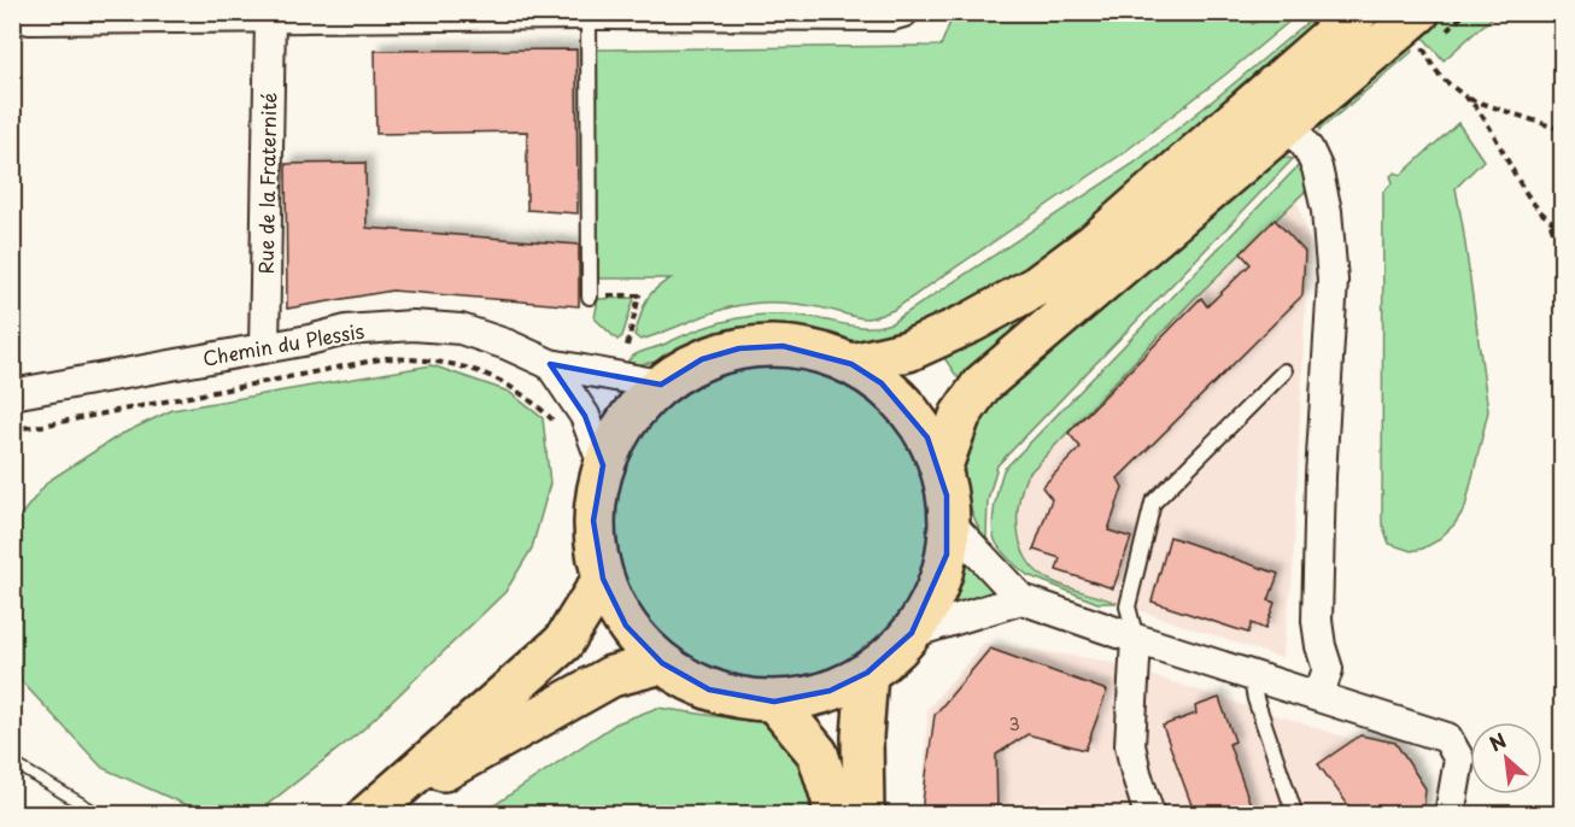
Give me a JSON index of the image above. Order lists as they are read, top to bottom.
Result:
{
  "streets": {
    "street": ["Rue de la Fraternité", "Chemin du Plessis"]
  },
  "crossings": [
    ["Rue de la Fraternité", "Chemin du Plessis"]
  ],
  "house_numbers": ["3"],
  "north": "top left"
}
